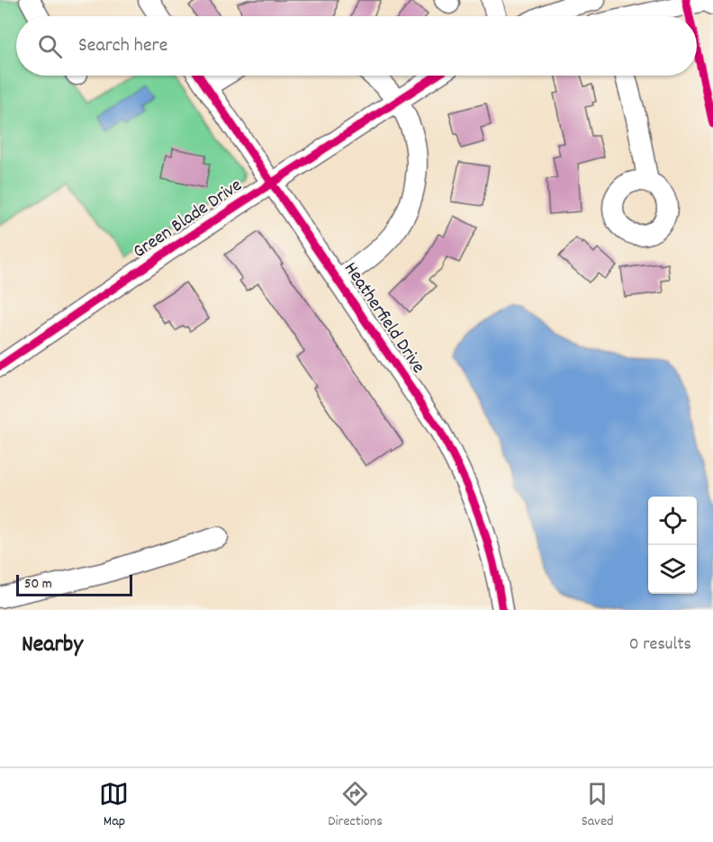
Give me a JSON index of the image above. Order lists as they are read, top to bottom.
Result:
{
  "streets": {
    "street": ["Green Blade Drive", "Heatherfield Drive"]
  },
  "crossings": [
    ["Green Blade Drive", "Heatherfield Drive"]
  ],
  "scale_bar": "50 m",
  "page": {
    "search": "Search here",
    "scale": "50 m",
    "heading": ["Nearby", "0 results"],
    "nav": ["Map", "Directions", "Saved"]
  }
}
